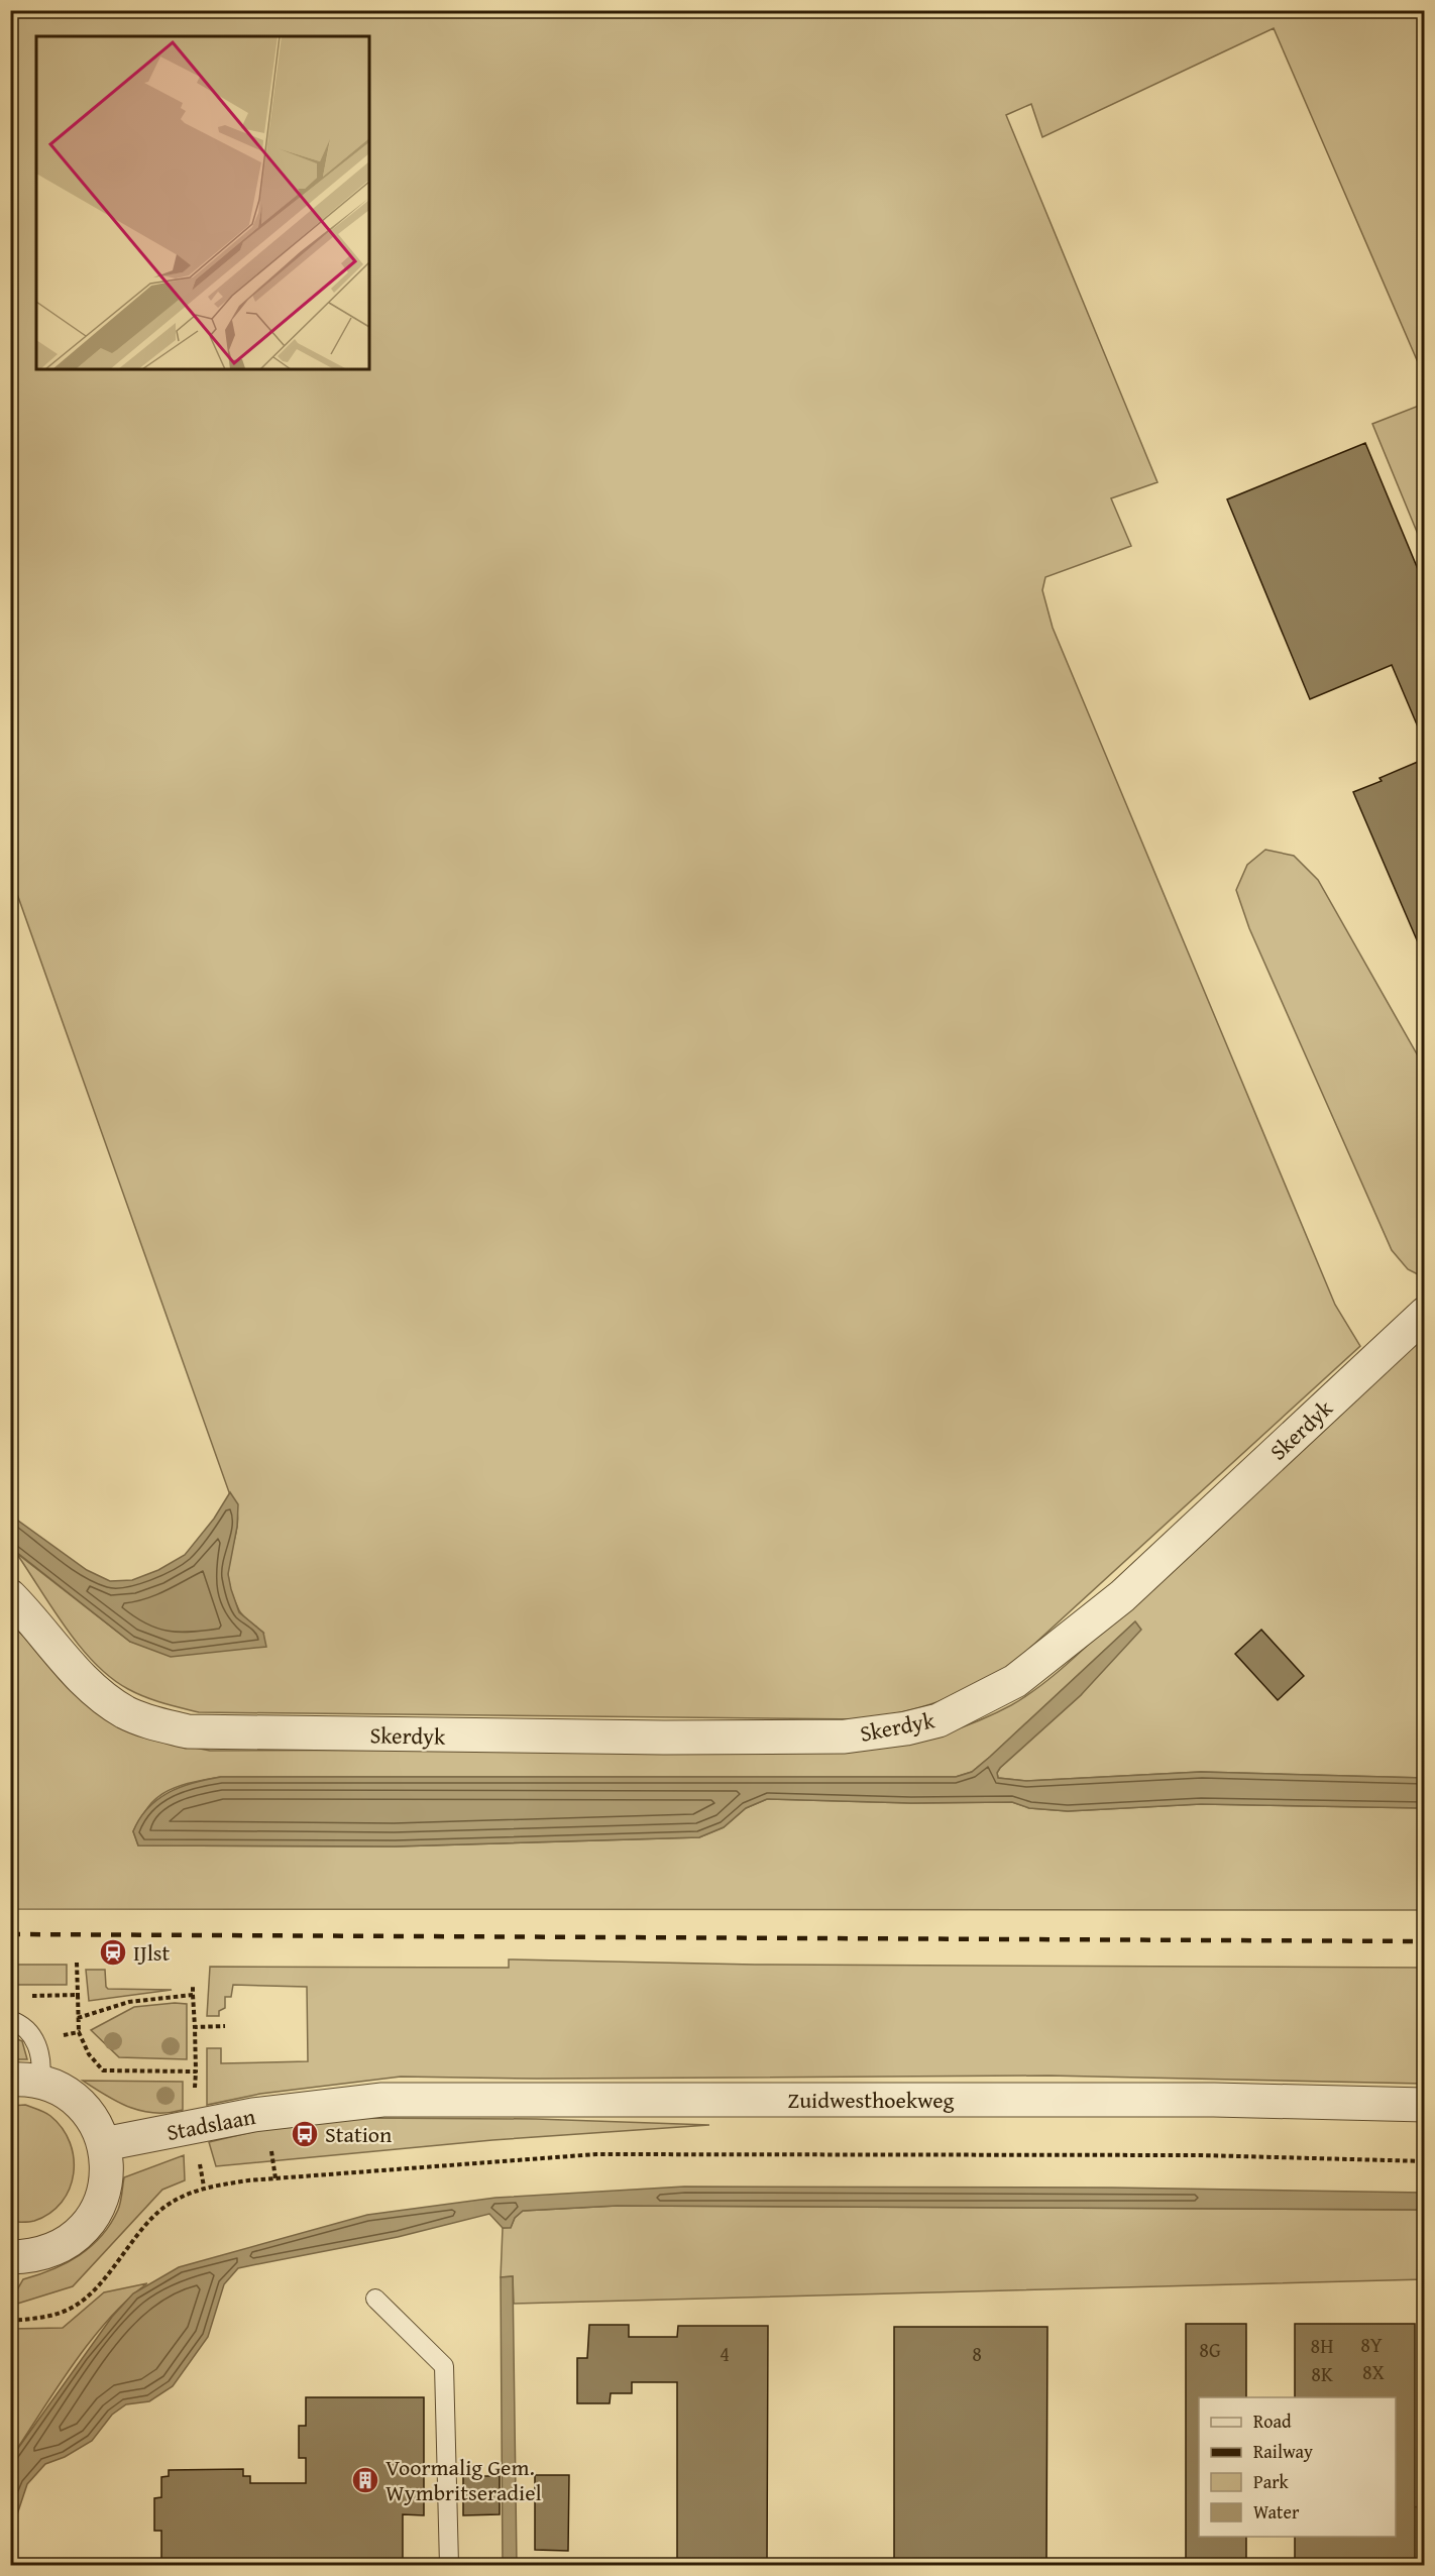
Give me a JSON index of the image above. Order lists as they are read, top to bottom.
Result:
{
  "streets": {
    "street": ["Skerdyk", "Zuidwesthoekweg", "Stadslaan"]
  },
  "crossings": [
    ["Zuidwesthoekweg", "Stadslaan"]
  ],
  "places": {
    "station": ["IJlst"],
    "bus stop": ["Station"],
    "building": ["Voormalig Gem. Wymbritseradiel"]
  },
  "house_numbers": [
    "8Y",
    "8H",
    "8G",
    "4",
    "8",
    "8X",
    "8K"
  ],
  "legend": [
    "Road",
    "Railway",
    "Park",
    "Water"
  ]
}
